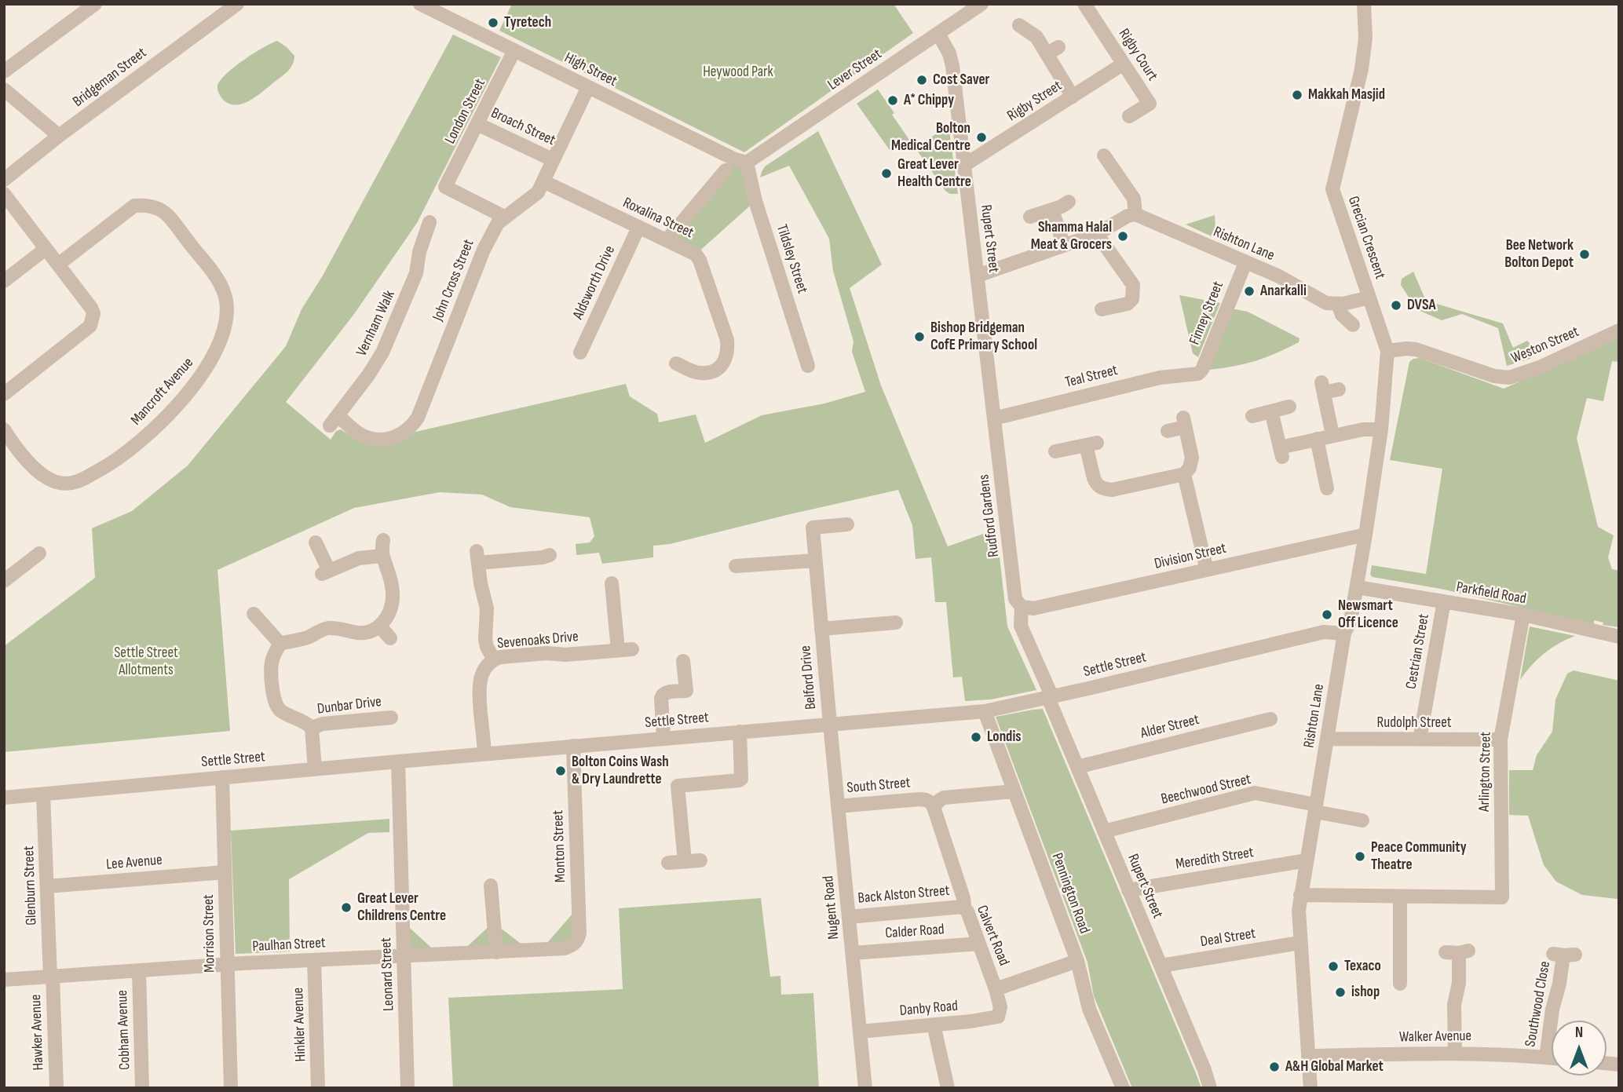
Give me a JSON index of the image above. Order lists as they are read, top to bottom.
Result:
{
  "streets": {
    "street": [
      "Rigby Court",
      "High Street",
      "Lever Street",
      "Bridgeman Street",
      "Rigby Street",
      "London Street",
      "Broach Street",
      "Roxalina Street",
      "Grecian Crescent",
      "Rupert Street",
      "Rishton Lane",
      "Tildsley Street",
      "John Cross Street",
      "Aldsworth Drive",
      "Finney Street",
      "Vernham Walk",
      "Weston Street",
      "Teal Street",
      "Mancroft Avenue",
      "Rudford Gardens",
      "Division Street",
      "Parkfield Road",
      "Sevenoaks Drive",
      "Cestrian Street",
      "Settle Street",
      "Belford Drive",
      "Dunbar Drive",
      "Rudolph Street",
      "Alder Street",
      "Arlington Street",
      "South Street",
      "Beechwood Street",
      "Monton Street",
      "Meredith Street",
      "Lee Avenue",
      "Glenburn Street",
      "Pennington Road",
      "Back Alston Street",
      "Nugent Road",
      "Calder Road",
      "Morrison Street",
      "Calvert Road",
      "Deal Street",
      "Paulhan Street",
      "Leonard Street",
      "Southwood Close",
      "Danby Road",
      "Hinkler Avenue",
      "Cobham Avenue",
      "Hawker Avenue",
      "Walker Avenue"
    ]
  },
  "crossings": [
    ["Rigby Court", "Rigby Street"],
    ["High Street", "Lever Street"],
    ["High Street", "London Street"],
    ["High Street", "Tildsley Street"],
    ["High Street", "John Cross Street"],
    ["Lever Street", "Rupert Street"],
    ["Lever Street", "Tildsley Street"],
    ["Rigby Street", "Rupert Street"],
    ["London Street", "Broach Street"],
    ["London Street", "John Cross Street"],
    ["Broach Street", "John Cross Street"],
    ["Roxalina Street", "John Cross Street"],
    ["Roxalina Street", "Aldsworth Drive"],
    ["Grecian Crescent", "Rishton Lane"],
    ["Grecian Crescent", "Weston Street"],
    ["Rupert Street", "Teal Street"],
    ["Rupert Street", "Rudford Gardens"],
    ["Rupert Street", "Division Street"],
    ["Rupert Street", "Settle Street"],
    ["Rupert Street", "Alder Street"],
    ["Rupert Street", "Beechwood Street"],
    ["Rupert Street", "Meredith Street"],
    ["Rupert Street", "Deal Street"],
    ["Rishton Lane", "Finney Street"],
    ["Rishton Lane", "Weston Street"],
    ["Rishton Lane", "Division Street"],
    ["Rishton Lane", "Parkfield Road"],
    ["Rishton Lane", "Settle Street"],
    ["Rishton Lane", "Rudolph Street"],
    ["Rishton Lane", "Beechwood Street"],
    ["Rishton Lane", "Meredith Street"],
    ["Rishton Lane", "Deal Street"],
    ["Rishton Lane", "Walker Avenue"],
    ["John Cross Street", "Vernham Walk"],
    ["Finney Street", "Teal Street"],
    ["Teal Street", "Rudford Gardens"],
    ["Rudford Gardens", "Division Street"],
    ["Parkfield Road", "Cestrian Street"],
    ["Parkfield Road", "Arlington Street"],
    ["Sevenoaks Drive", "Settle Street"],
    ["Cestrian Street", "Rudolph Street"],
    ["Settle Street", "Belford Drive"],
    ["Settle Street", "Dunbar Drive"],
    ["Settle Street", "Monton Street"],
    ["Settle Street", "Glenburn Street"],
    ["Settle Street", "Pennington Road"],
    ["Settle Street", "Nugent Road"],
    ["Settle Street", "Morrison Street"],
    ["Settle Street", "Leonard Street"],
    ["Belford Drive", "Nugent Road"],
    ["Rudolph Street", "Arlington Street"],
    ["South Street", "Nugent Road"],
    ["South Street", "Calvert Road"],
    ["Monton Street", "Paulhan Street"],
    ["Lee Avenue", "Glenburn Street"],
    ["Lee Avenue", "Morrison Street"],
    ["Glenburn Street", "Paulhan Street"],
    ["Glenburn Street", "Hawker Avenue"],
    ["Back Alston Street", "Nugent Road"],
    ["Back Alston Street", "Calvert Road"],
    ["Nugent Road", "Calder Road"],
    ["Nugent Road", "Danby Road"],
    ["Calder Road", "Calvert Road"],
    ["Morrison Street", "Paulhan Street"],
    ["Calvert Road", "Danby Road"],
    ["Paulhan Street", "Leonard Street"],
    ["Paulhan Street", "Hinkler Avenue"],
    ["Paulhan Street", "Cobham Avenue"],
    ["Paulhan Street", "Hawker Avenue"],
    ["Southwood Close", "Walker Avenue"]
  ],
  "parks": ["Heywood Park", "Settle Street Allotments"],
  "places": [
    "Tyretech",
    "Cost Saver",
    "Makkah Masjid",
    "A* Chippy",
    "Bolton Medical Centre",
    "Great Lever Health Centre",
    "Shamma Halal Meat & Grocers",
    "Bee Network Bolton Depot",
    "Anarkalli",
    "DVSA",
    "Bishop Bridgeman CofE Primary School",
    "Newsmart Off Licence",
    "Londis",
    "Bolton Coins Wash & Dry Laundrette",
    "Peace Community Theatre",
    "Great Lever Childrens Centre",
    "Texaco",
    "ishop",
    "A&H Global Market"
  ],
  "north": "top"
}
